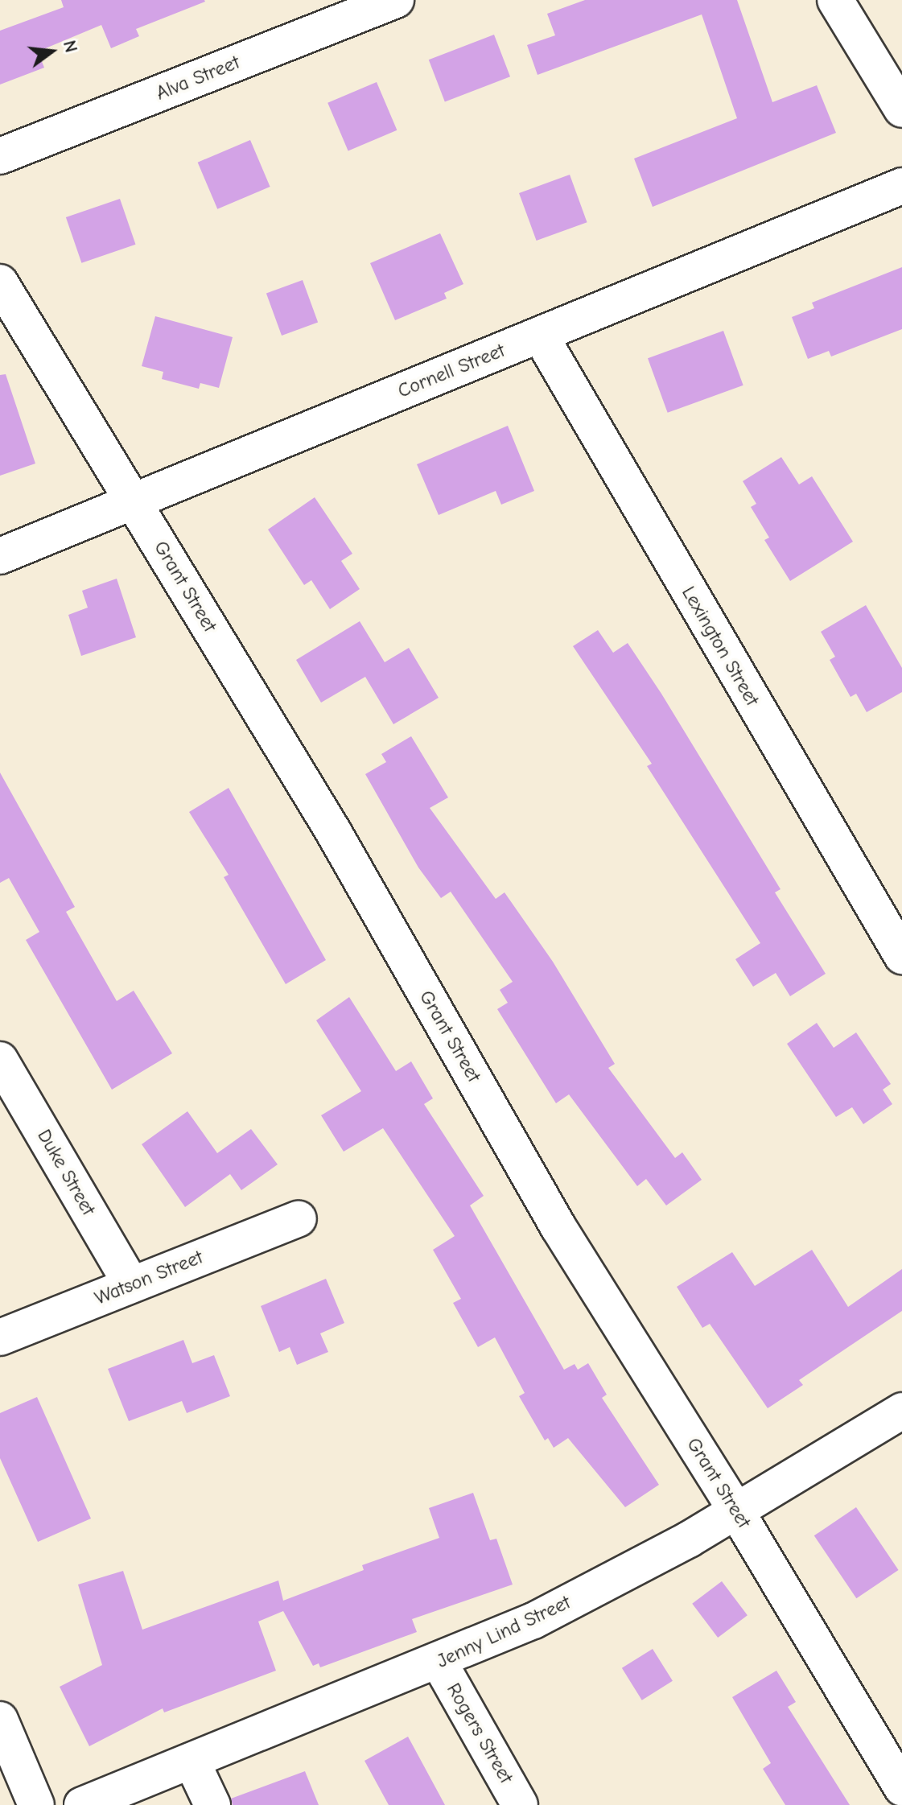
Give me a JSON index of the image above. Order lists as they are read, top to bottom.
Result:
{
  "streets": {
    "street": [
      "Alva Street",
      "Cornell Street",
      "Grant Street",
      "Lexington Street",
      "Duke Street",
      "Watson Street",
      "Jenny Lind Street",
      "Rogers Street"
    ]
  },
  "crossings": [
    ["Cornell Street", "Grant Street"],
    ["Cornell Street", "Lexington Street"],
    ["Grant Street", "Jenny Lind Street"],
    ["Duke Street", "Watson Street"],
    ["Jenny Lind Street", "Rogers Street"]
  ],
  "north": "right"
}
